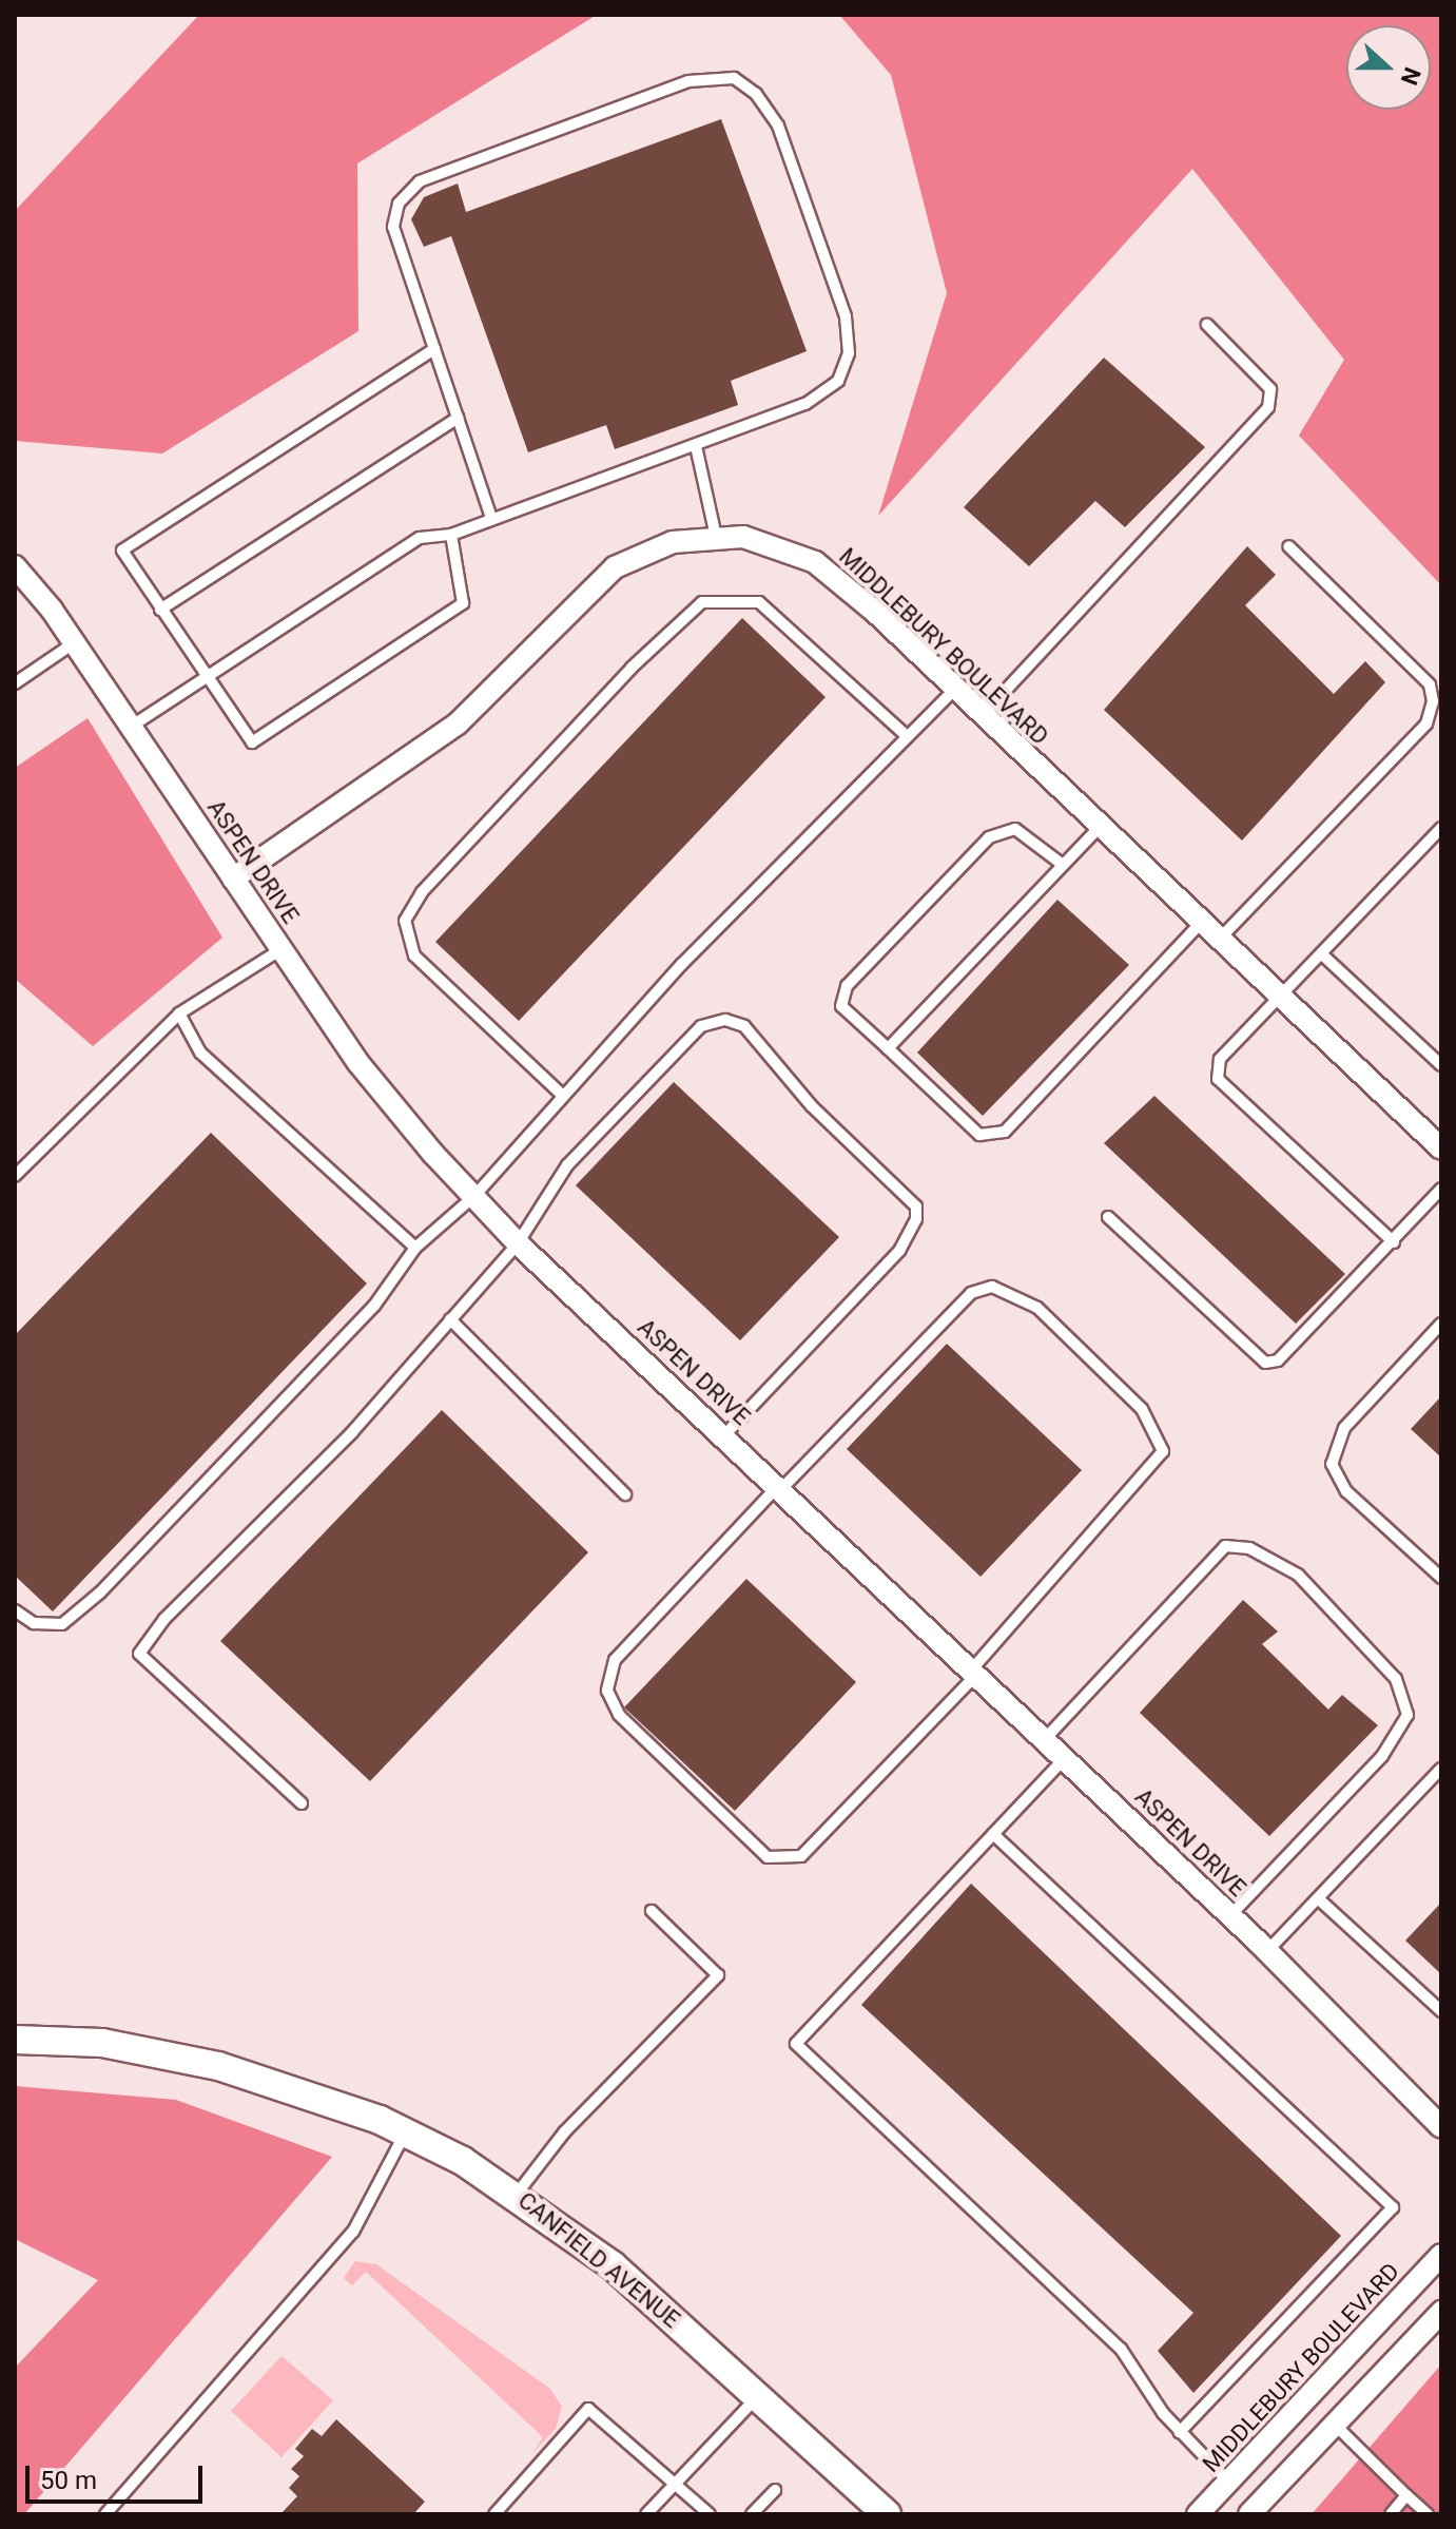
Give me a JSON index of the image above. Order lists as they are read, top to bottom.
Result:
{
  "streets": {
    "street": ["MIDDLEBURY BOULEVARD", "ASPEN DRIVE", "CANFIELD AVENUE"]
  },
  "crossings": [
    ["MIDDLEBURY BOULEVARD", "ASPEN DRIVE"]
  ],
  "scale_bar": "50 m",
  "north": "right"
}
